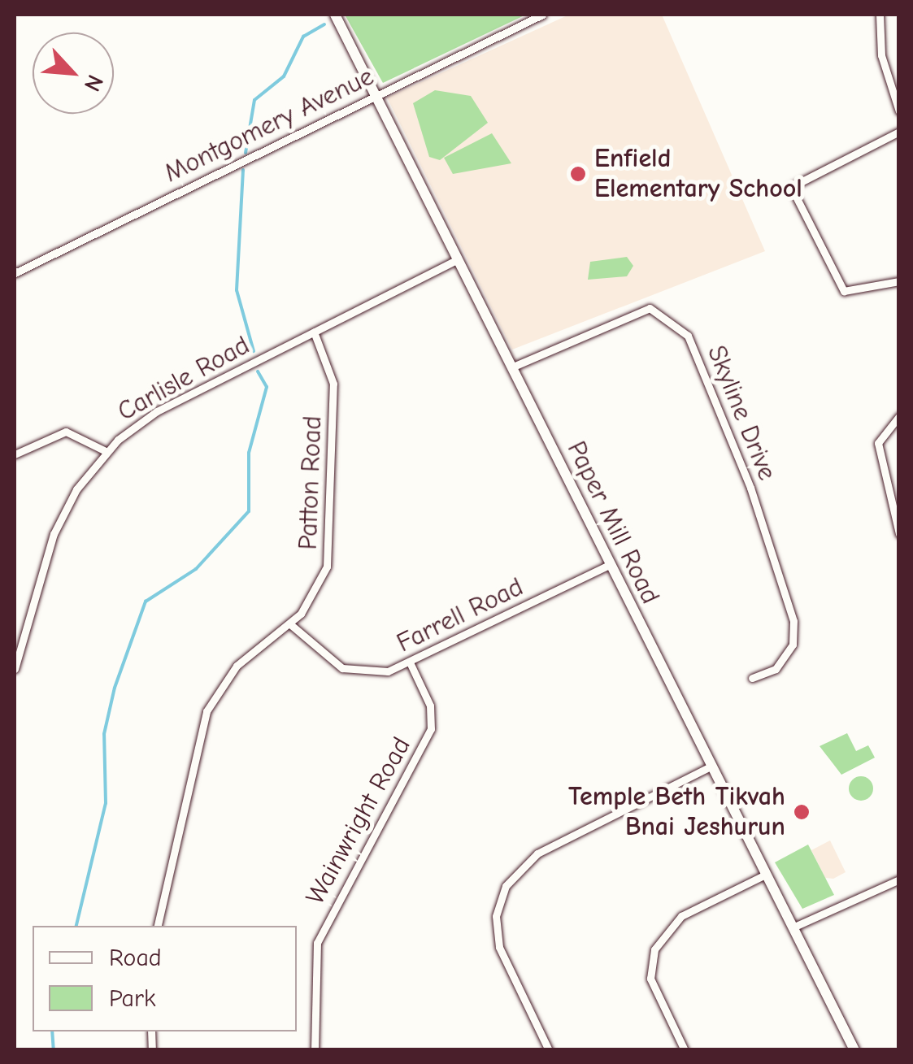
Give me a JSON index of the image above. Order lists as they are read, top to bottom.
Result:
{
  "streets": {
    "main road": ["Paper Mill Road"],
    "street": [
      "Montgomery Avenue",
      "Carlisle Road",
      "Skyline Drive",
      "Patton Road",
      "Farrell Road",
      "Wainwright Road"
    ]
  },
  "crossings": [
    ["Montgomery Avenue", "Paper Mill Road"],
    ["Carlisle Road", "Patton Road"],
    ["Carlisle Road", "Paper Mill Road"],
    ["Skyline Drive", "Paper Mill Road"],
    ["Patton Road", "Farrell Road"],
    ["Paper Mill Road", "Farrell Road"],
    ["Farrell Road", "Wainwright Road"]
  ],
  "places": ["Enfield Elementary School", "Temple Beth Tikvah Bnai Jeshurun"],
  "legend": ["Road", "Park"],
  "north": "bottom right"
}
